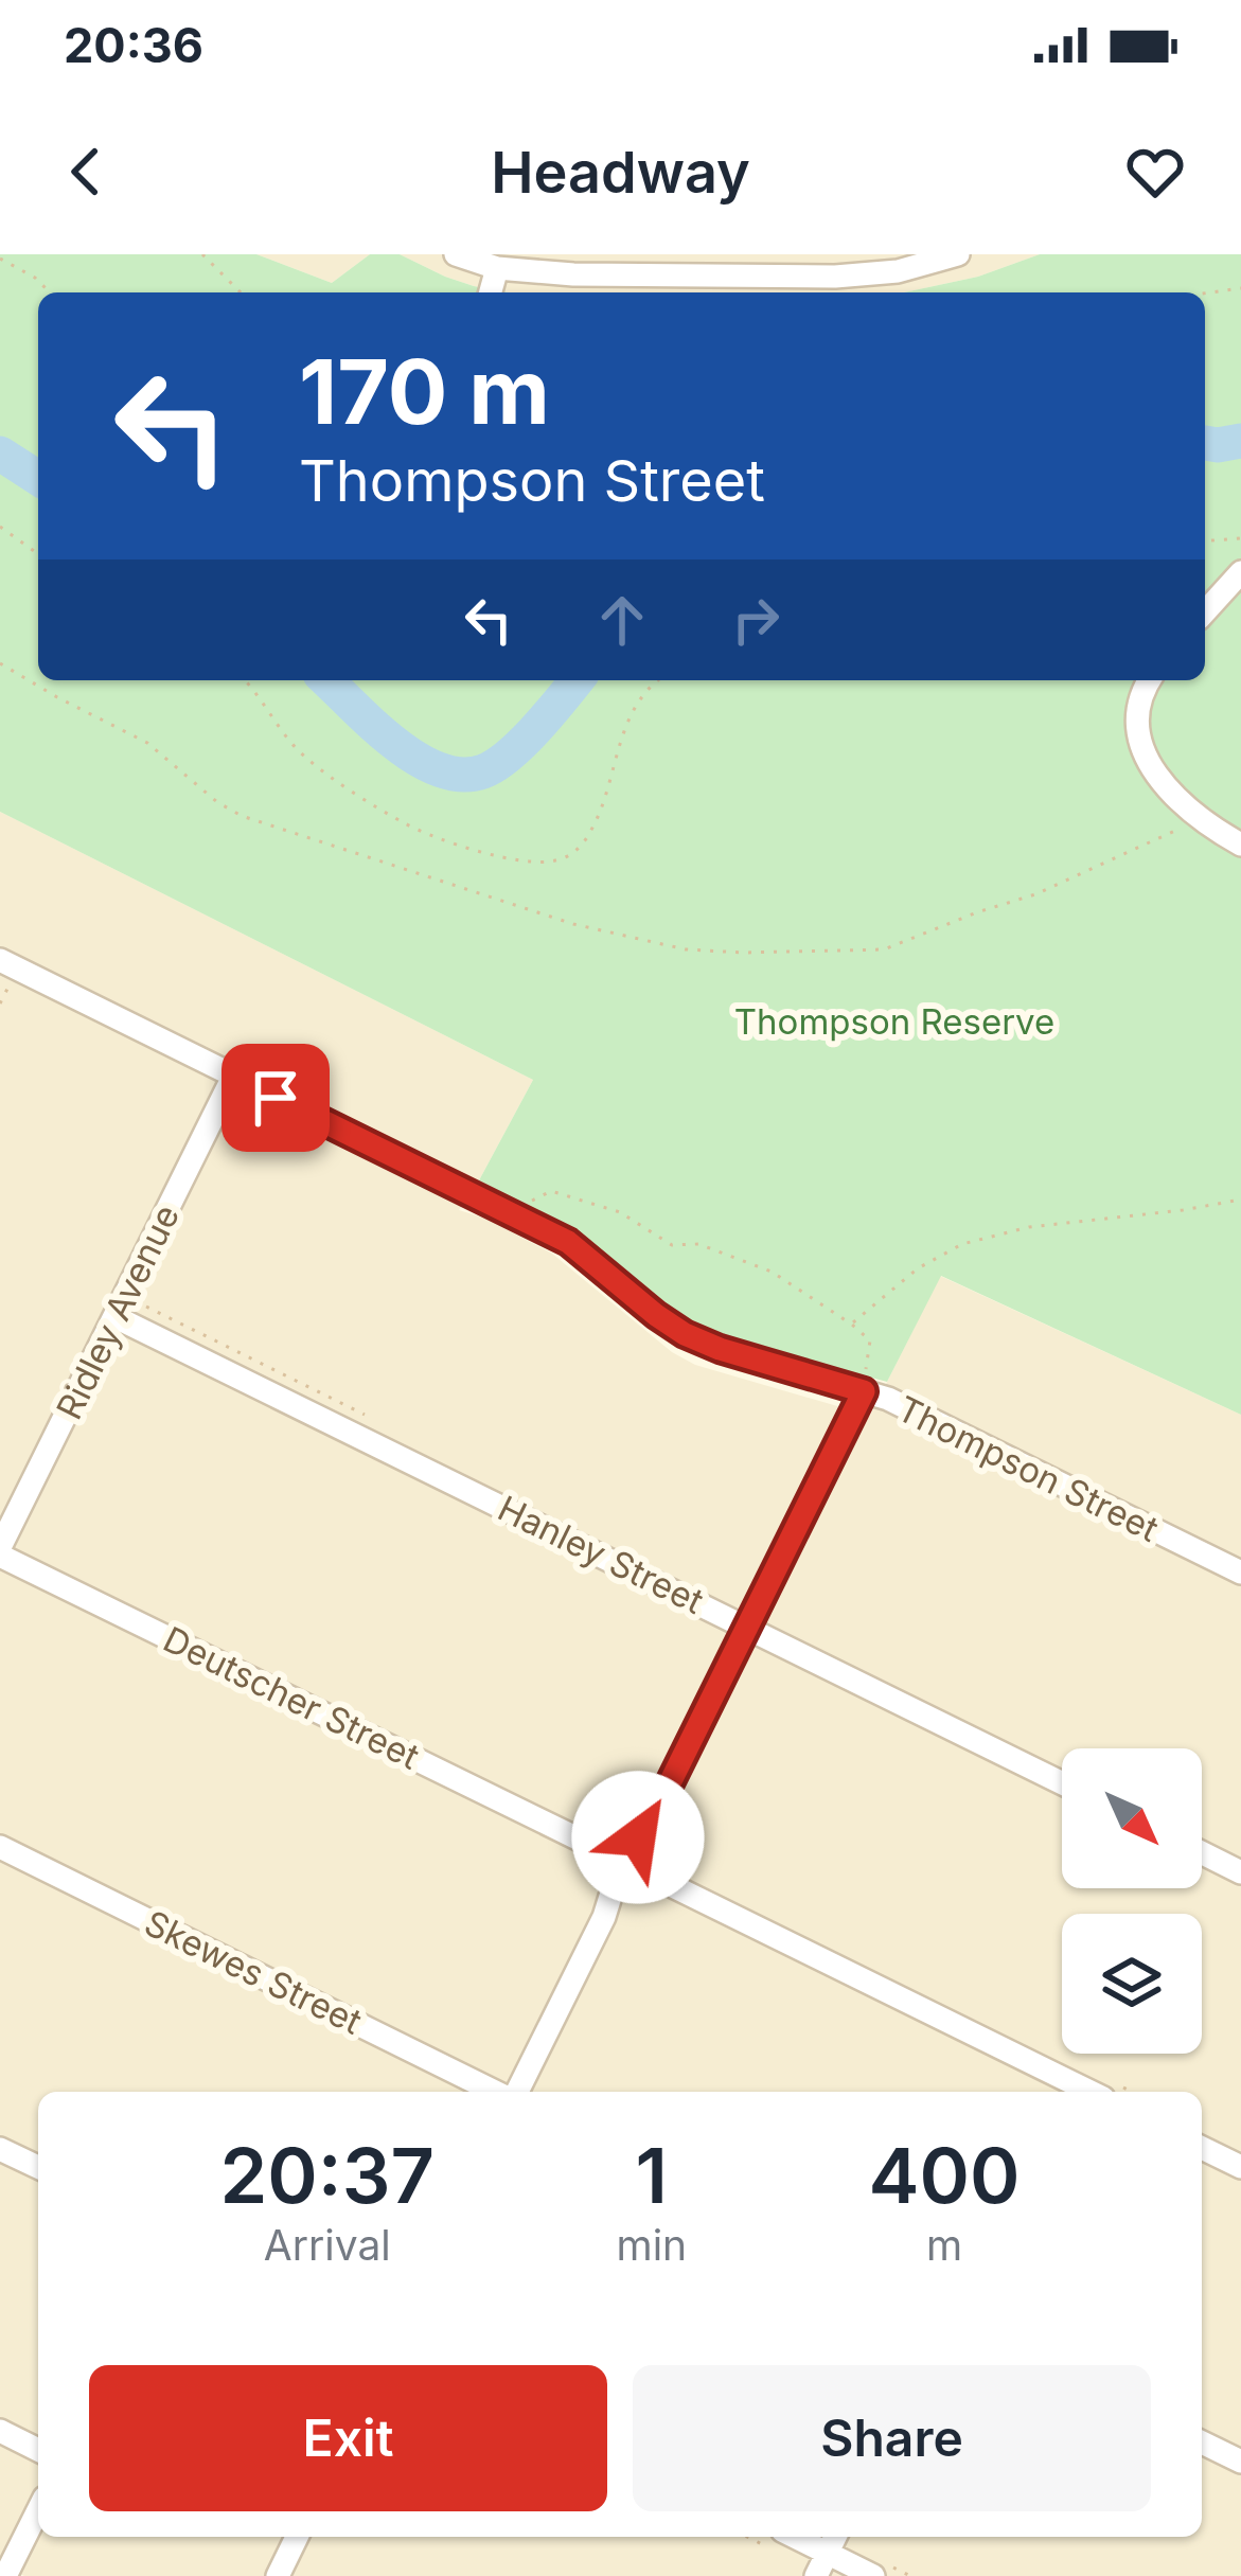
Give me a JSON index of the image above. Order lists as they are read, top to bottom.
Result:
{
  "streets": {
    "street": [
      "Ridley Avenue",
      "Thompson Street",
      "Hanley Street",
      "Deutscher Street",
      "Skewes Street"
    ]
  },
  "crossings": [
    ["Ridley Avenue", "Thompson Street"],
    ["Ridley Avenue", "Hanley Street"],
    ["Ridley Avenue", "Deutscher Street"]
  ],
  "parks": ["Thompson Reserve"],
  "north": "bottom right",
  "page": {
    "status": "20:36",
    "header": "Headway",
    "turn": ["170 m", "Thompson Street"],
    "eta": [
      "20:37",
      "Arrival",
      "1",
      "min",
      "400",
      "m"
    ],
    "buttons": ["Exit", "Share"]
  }
}
